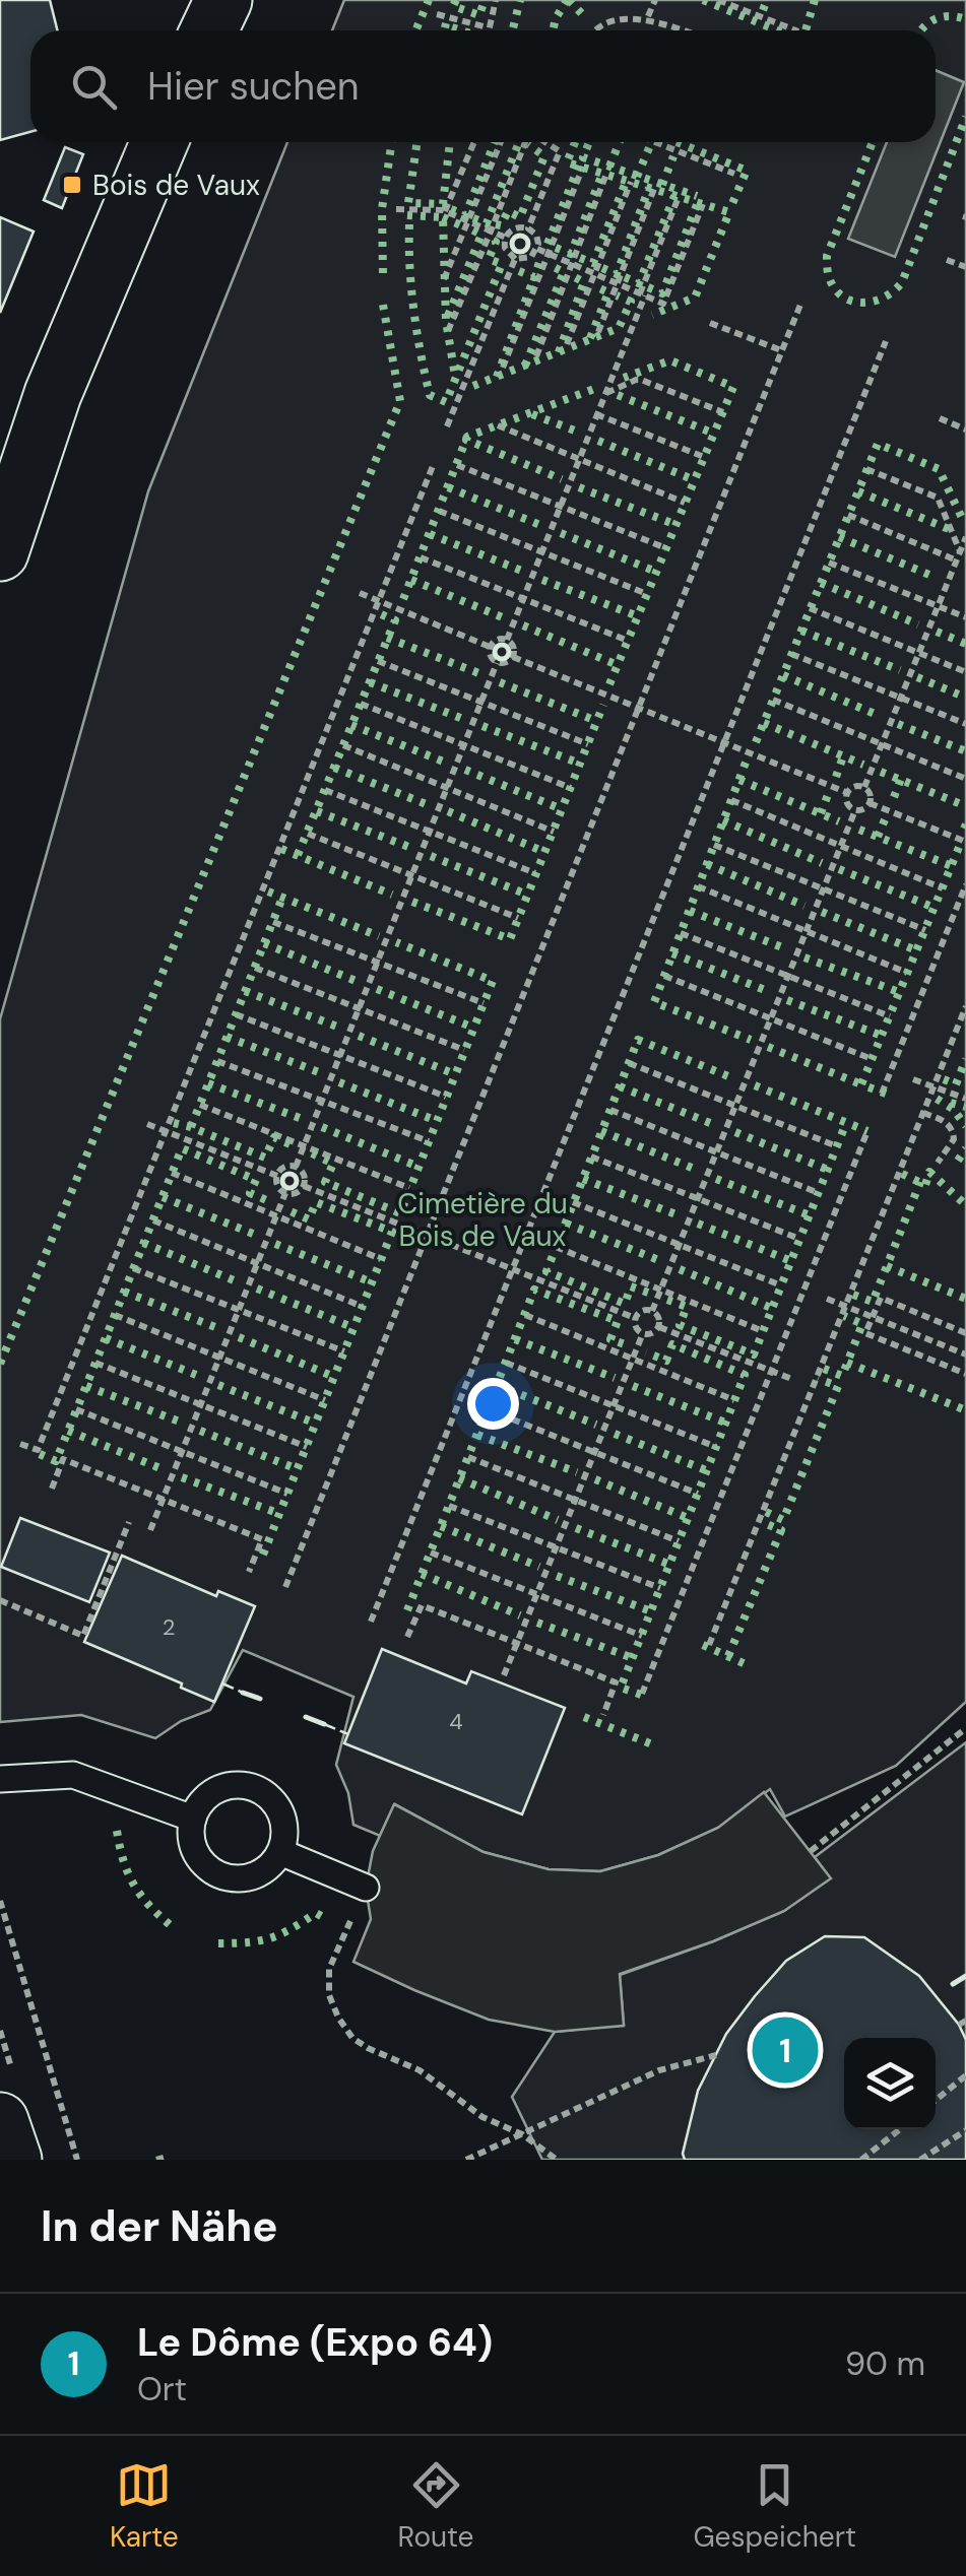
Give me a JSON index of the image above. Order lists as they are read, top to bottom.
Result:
{
  "parks": ["Cimetière du Bois de Vaux"],
  "places": {
    "transit": ["Bois de Vaux"]
  },
  "house_numbers": ["2", "4"],
  "page": {
    "search": "Hier suchen",
    "pins": "1",
    "heading": "In der Nähe",
    "list": [
      {
        "mark": "1",
        "name": "Le Dôme (Expo 64)",
        "note": "Ort",
        "value": "90 m"
      }
    ],
    "nav": ["Karte", "Route", "Gespeichert"]
  }
}
